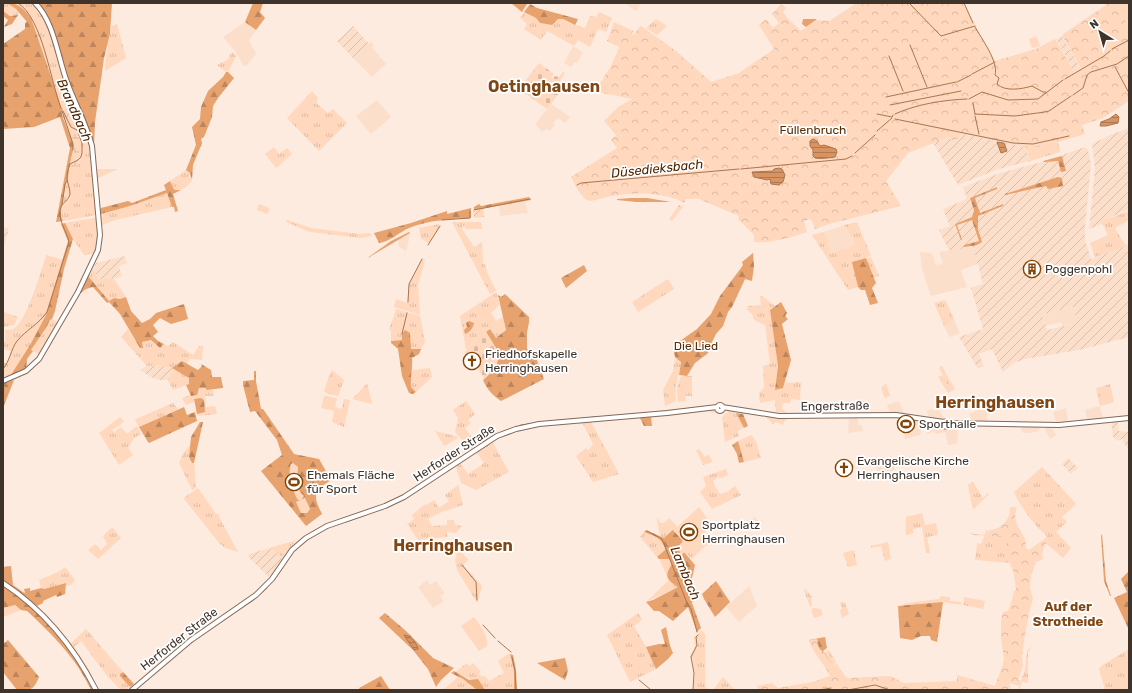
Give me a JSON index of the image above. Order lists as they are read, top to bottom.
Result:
{
  "streets": {
    "main road": ["Engerstraße", "Herforder Straße"]
  },
  "crossings": [
    ["Engerstraße", "Herforder Straße"]
  ],
  "districts": [
    "Oetinghausen",
    "Herringhausen",
    "Herringhausen",
    "Auf der Strotheide"
  ],
  "water": ["Brandbach", "Düsedieksbach", "Lambach"],
  "parks": ["Füllenbruch", "Die Lied"],
  "places": {
    "building": ["Poggenpohl"],
    "church": ["Friedhofskapelle Herringhausen", "Evangelische Kirche Herringhausen"],
    "sports": ["Sporthalle", "Ehemals Fläche für Sport", "Sportplatz Herringhausen"]
  },
  "north": "top left"
}
